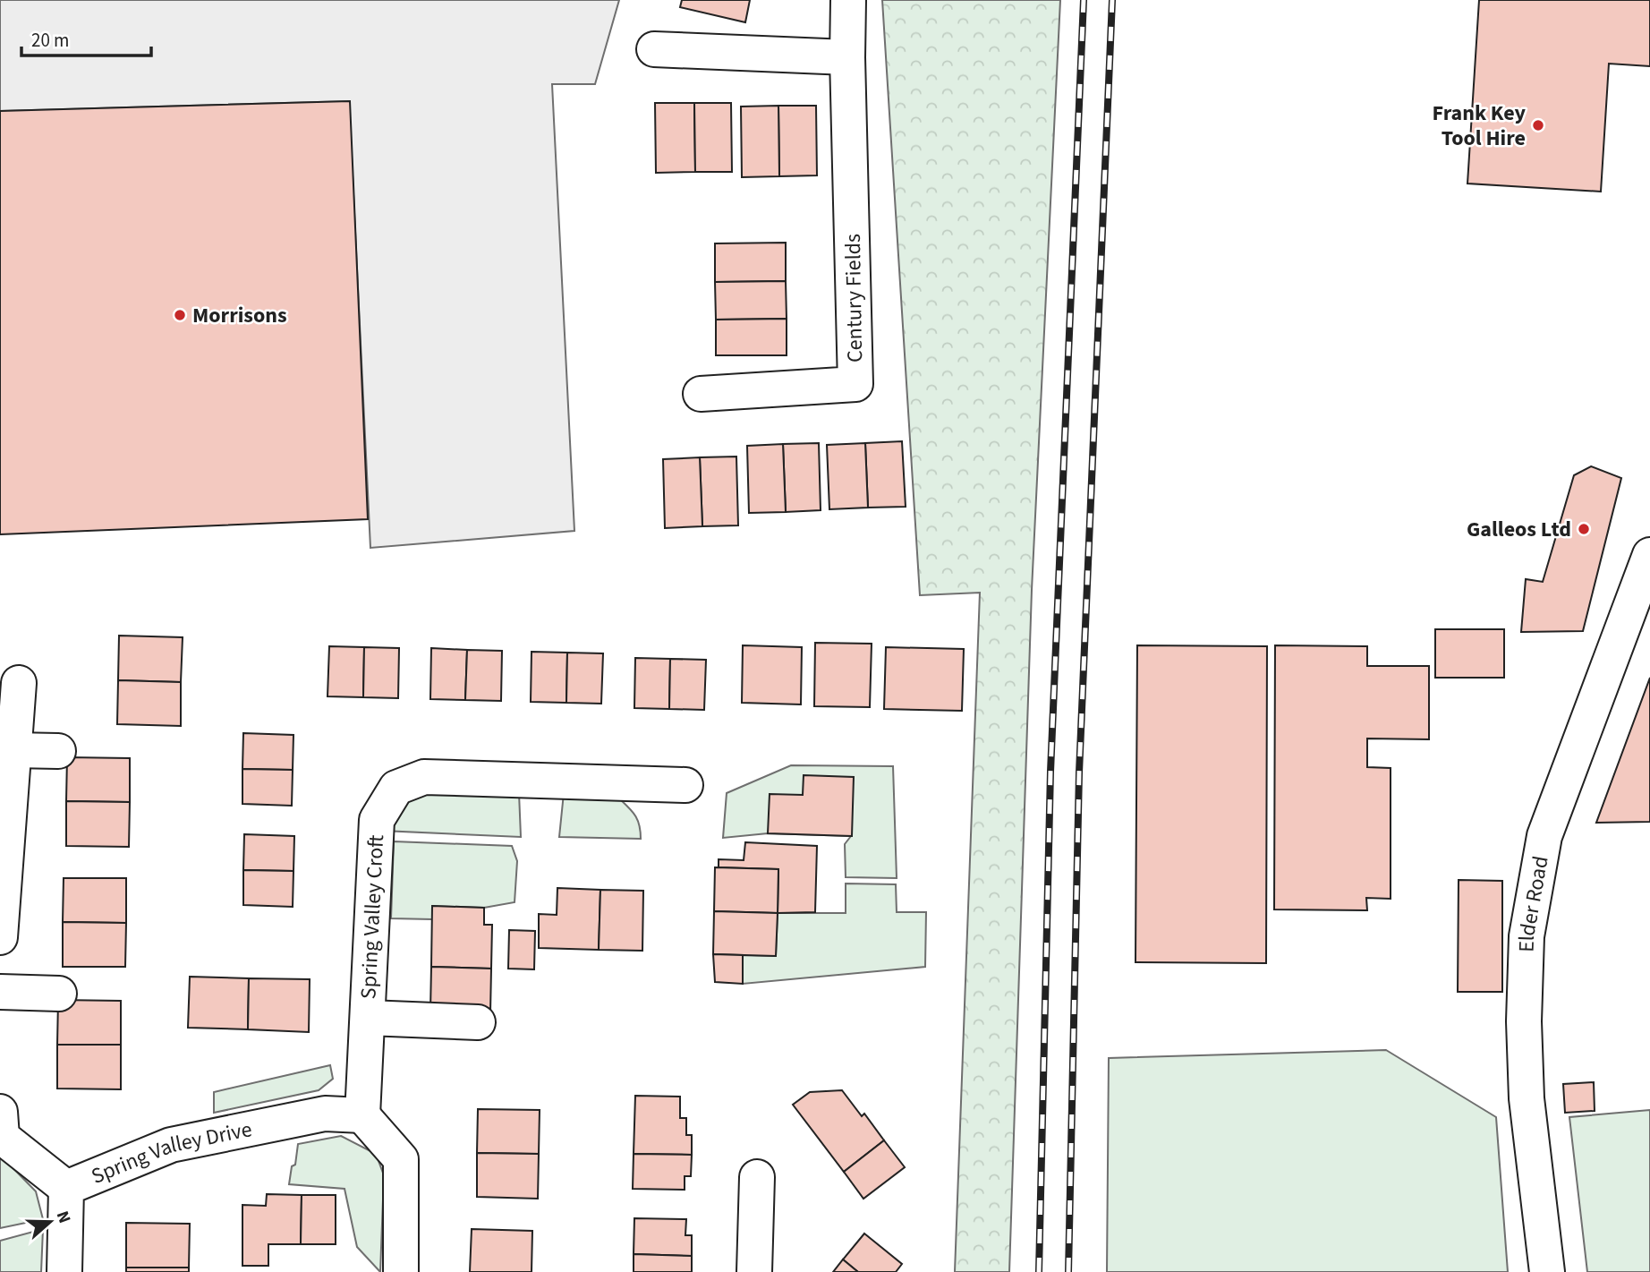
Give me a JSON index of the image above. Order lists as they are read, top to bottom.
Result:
{
  "streets": {
    "street": [
      "Century Fields",
      "Elder Road",
      "Spring Valley Croft",
      "Spring Valley Drive"
    ]
  },
  "crossings": [
    ["Spring Valley Croft", "Spring Valley Drive"]
  ],
  "places": ["Frank Key Tool Hire", "Morrisons", "Galleos Ltd"],
  "scale_bar": "20 m",
  "north": "right"
}
